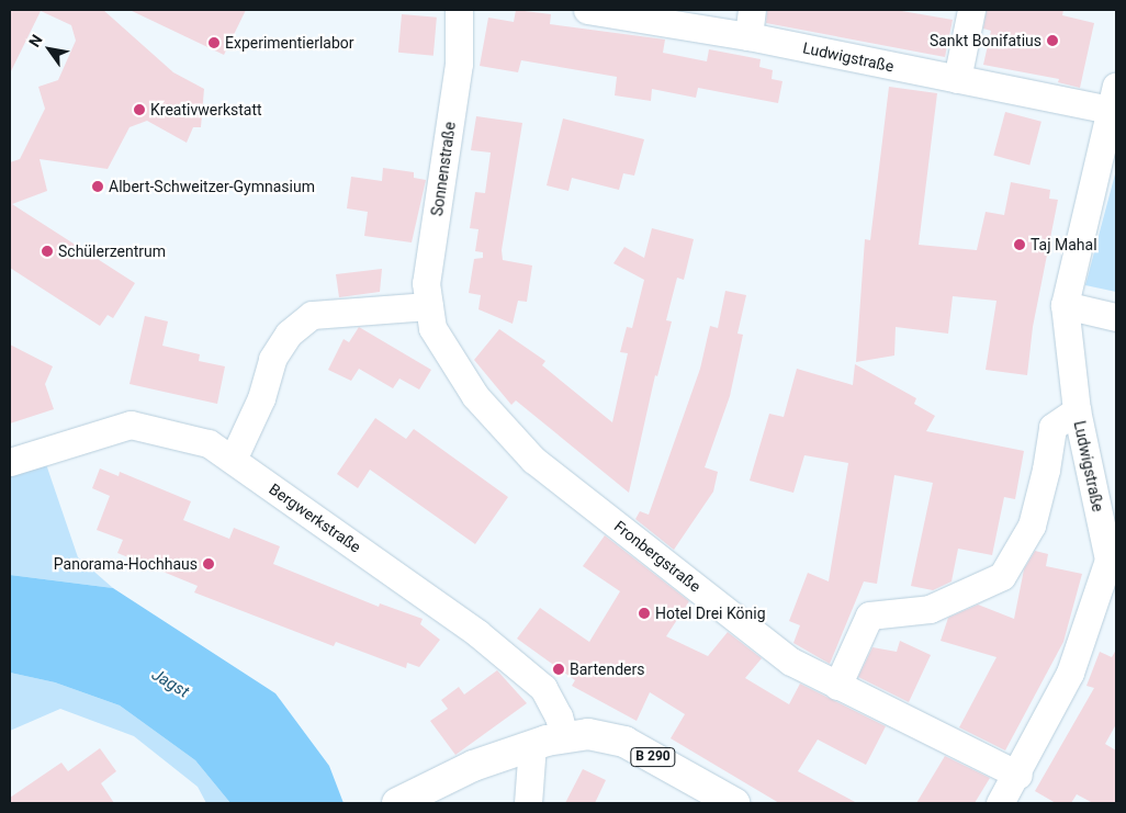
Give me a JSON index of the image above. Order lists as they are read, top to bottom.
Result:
{
  "streets": {
    "main road": ["B 290"],
    "street": [
      "Ludwigstraße",
      "Sonnenstraße",
      "Bergwerkstraße",
      "Fronbergstraße"
    ]
  },
  "crossings": [
    ["Ludwigstraße", "Fronbergstraße"],
    ["Sonnenstraße", "Fronbergstraße"],
    ["Bergwerkstraße", "B 290"]
  ],
  "water": ["Jagst"],
  "places": [
    "Sankt Bonifatius",
    "Experimentierlabor",
    "Kreativwerkstatt",
    "Albert-Schweitzer-Gymnasium",
    "Taj Mahal",
    "Schülerzentrum",
    "Panorama-Hochhaus",
    "Hotel Drei König",
    "Bartenders"
  ],
  "north": "top left"
}
